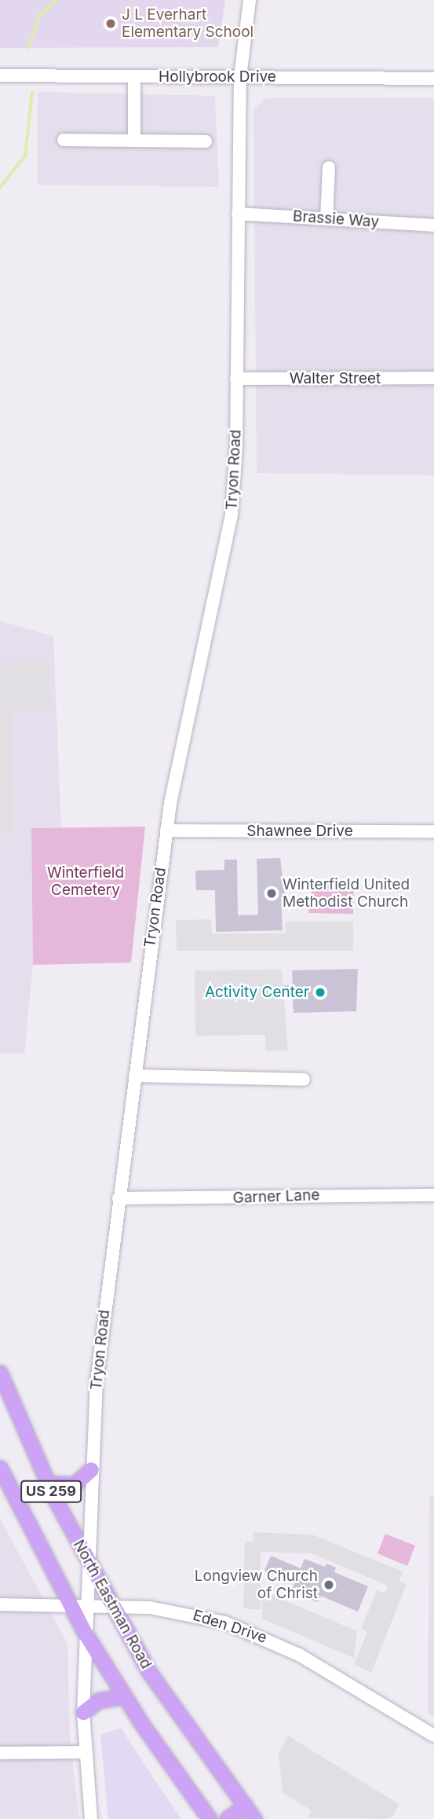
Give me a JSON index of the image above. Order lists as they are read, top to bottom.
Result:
{
  "streets": {
    "main road": ["US 259", "North Eastman Road"],
    "street": [
      "Hollybrook Drive",
      "Brassie Way",
      "Walter Street",
      "Tryon Road",
      "Shawnee Drive",
      "Garner Lane",
      "Eden Drive"
    ]
  },
  "crossings": [
    ["Hollybrook Drive", "Tryon Road"],
    ["Brassie Way", "Tryon Road"],
    ["Walter Street", "Tryon Road"],
    ["Tryon Road", "Shawnee Drive"],
    ["Tryon Road", "Garner Lane"],
    ["Tryon Road", "US 259"],
    ["Tryon Road", "North Eastman Road"],
    ["Tryon Road", "Eden Drive"],
    ["US 259", "Eden Drive"],
    ["North Eastman Road", "Eden Drive"]
  ],
  "parks": ["Winterfield Cemetery"],
  "places": [
    "J L Everhart Elementary School",
    "Winterfield United Methodist Church",
    "Activity Center",
    "Longview Church of Christ"
  ]
}
